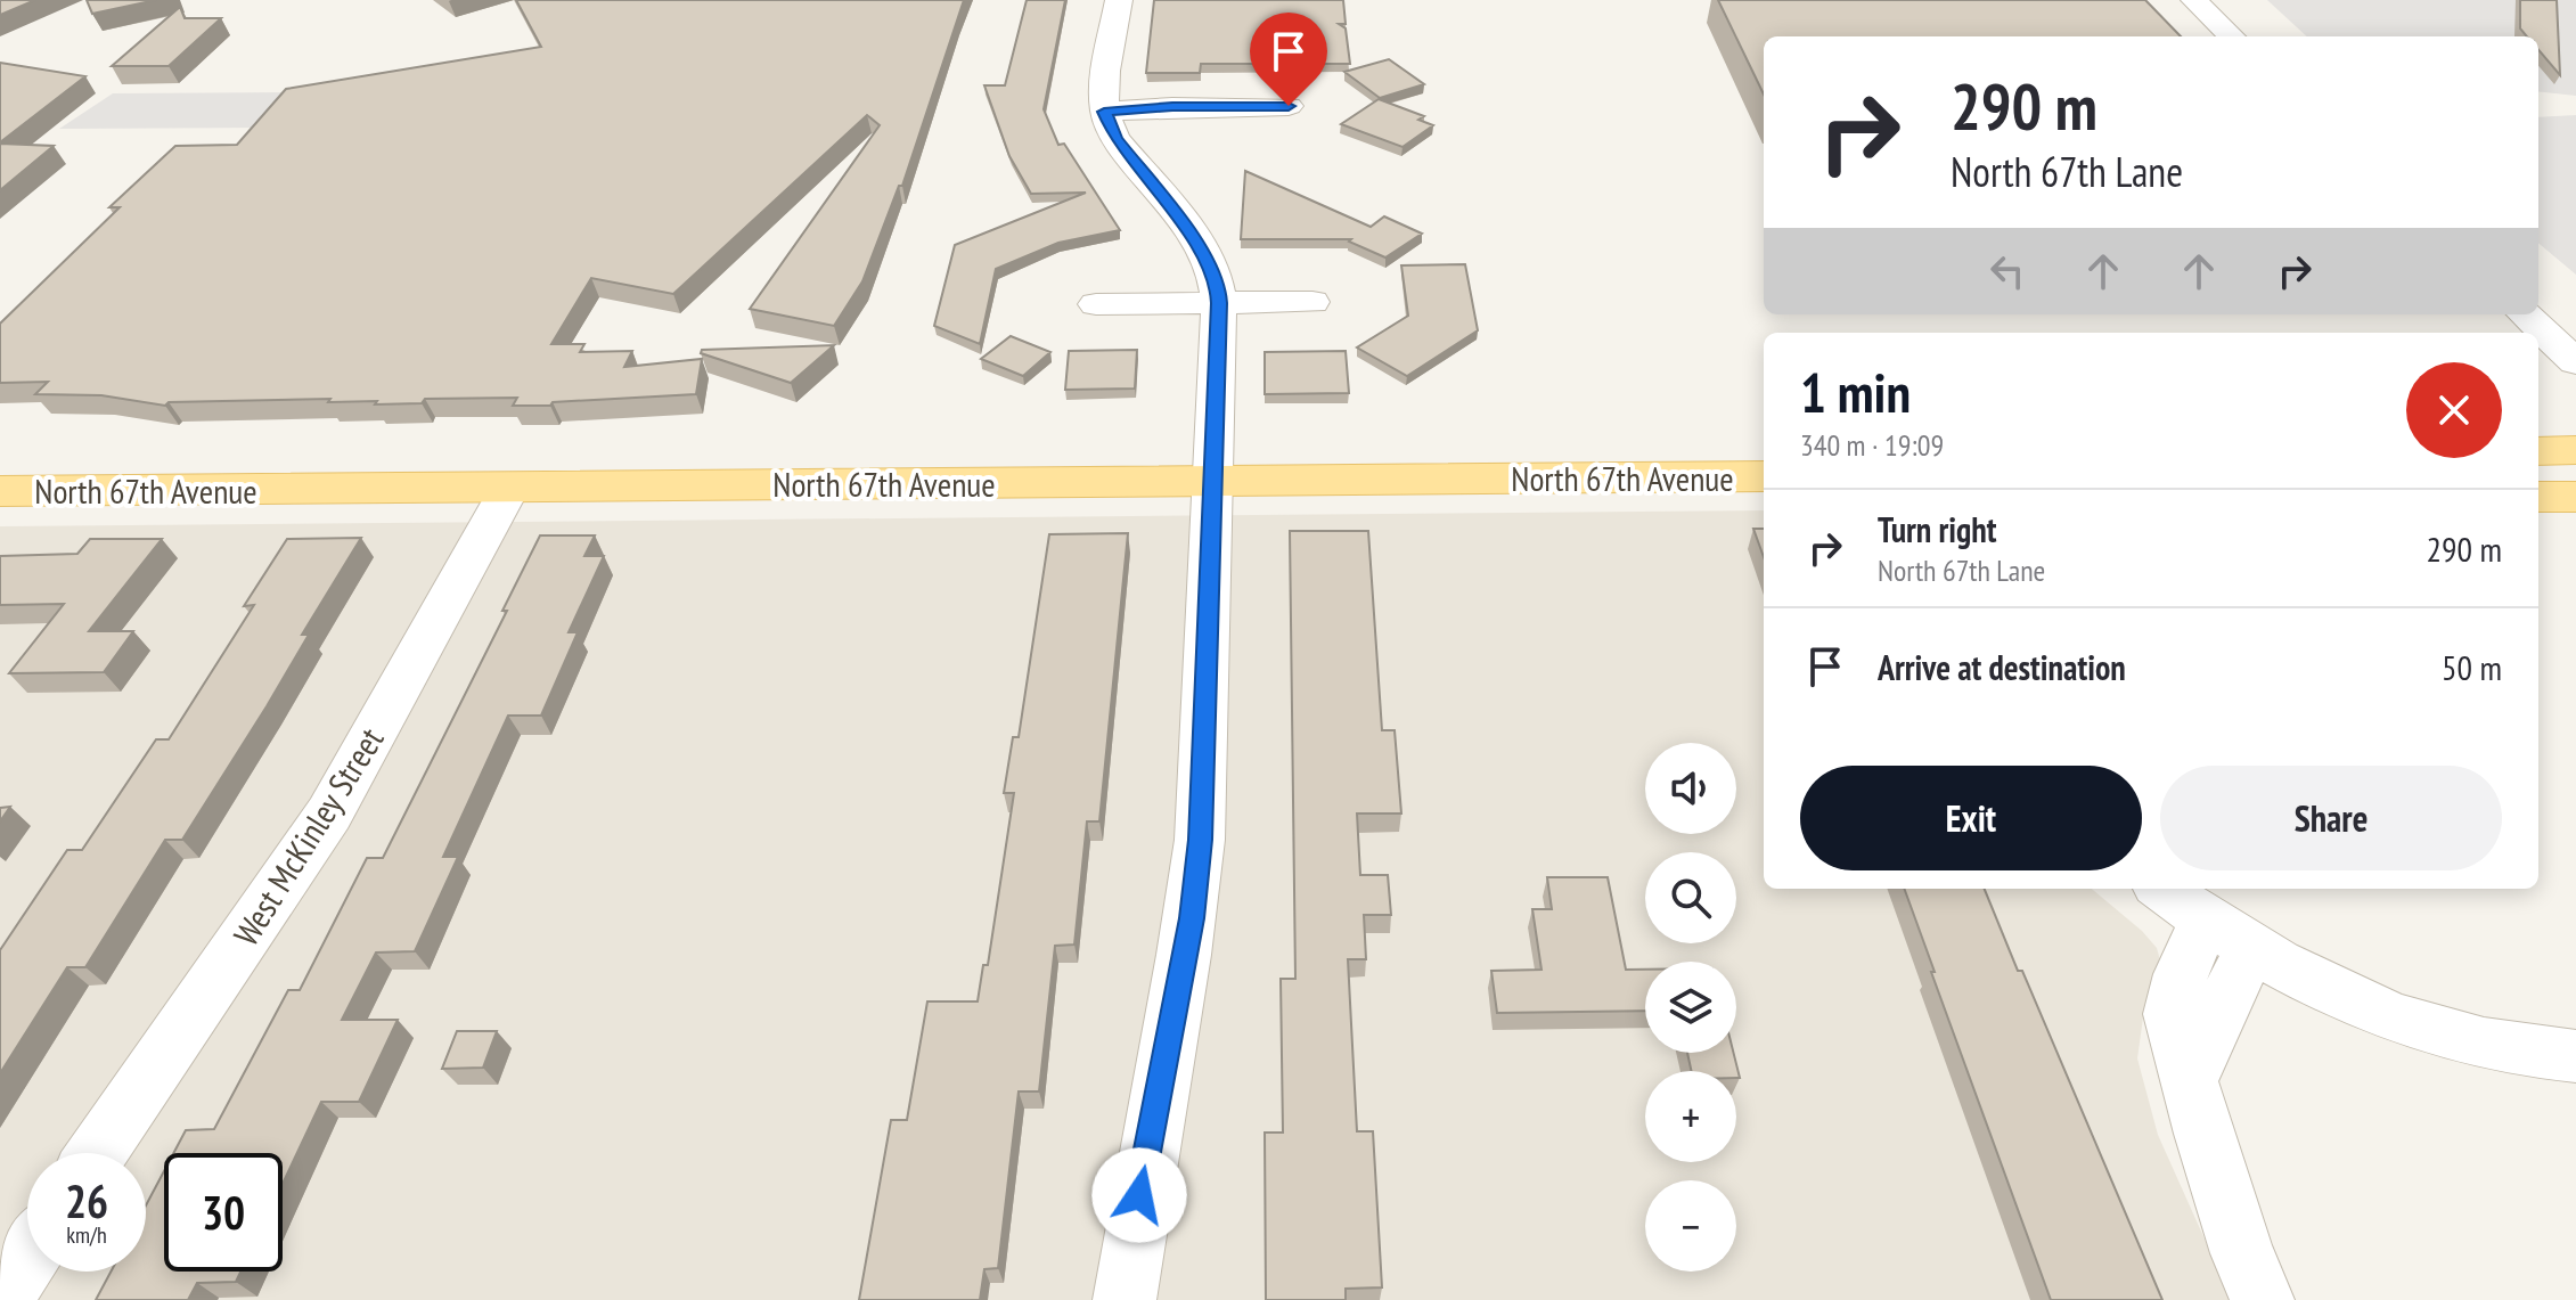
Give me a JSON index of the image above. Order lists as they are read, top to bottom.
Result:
{
  "streets": {
    "main road": ["North 67th Avenue"],
    "street": ["West McKinley Street"]
  },
  "crossings": [
    ["North 67th Avenue", "West McKinley Street"]
  ],
  "page": {
    "turn": ["290 m", "North 67th Lane"],
    "heading": ["1 min", "340 m · 19:09"],
    "list": [
      {
        "name": "Turn right",
        "note": "North 67th Lane",
        "value": "290 m"
      },
      {
        "name": "Arrive at destination",
        "value": "50 m"
      }
    ],
    "map_buttons": ["+", "−"],
    "buttons": ["Exit", "Share"],
    "speed": "26 km/h",
    "limit": "30"
  }
}
